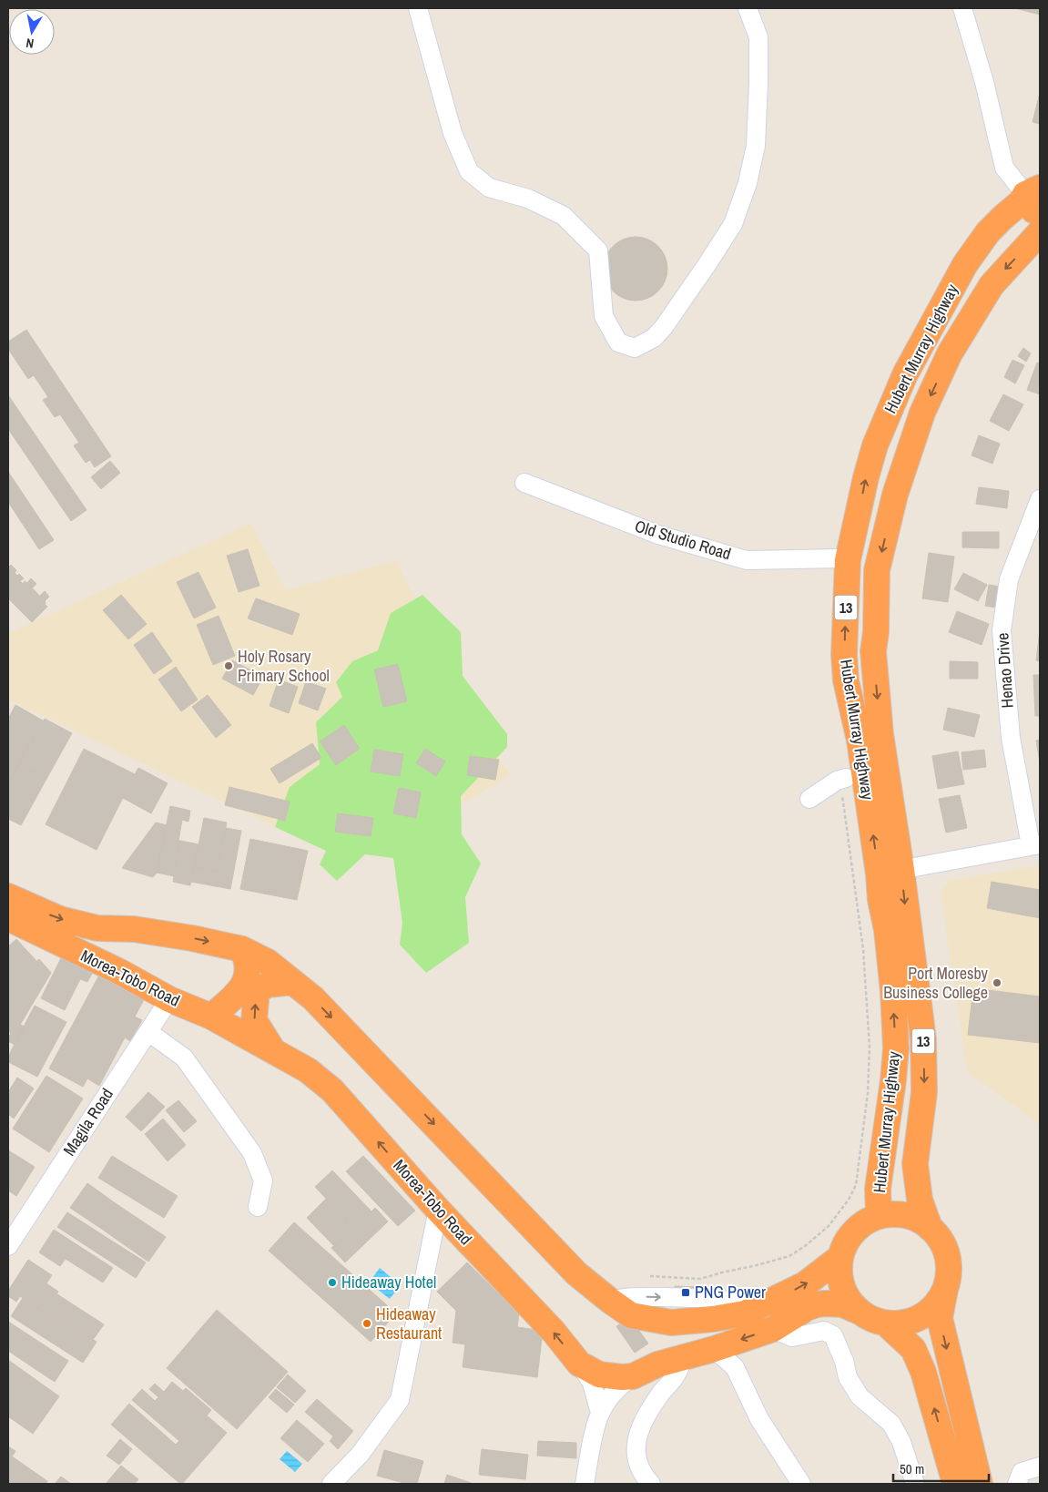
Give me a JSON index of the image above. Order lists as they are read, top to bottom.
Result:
{
  "streets": {
    "highway": ["Hubert Murray Highway", "13", "Morea-Tobo Road"],
    "street": ["Old Studio Road", "Henao Drive", "Magila Road"]
  },
  "crossings": [
    ["Hubert Murray Highway", "Old Studio Road"],
    ["Hubert Murray Highway", "Morea-Tobo Road"],
    ["Morea-Tobo Road", "Magila Road"]
  ],
  "places": {
    "other": [
      "Holy Rosary Primary School",
      "Port Moresby Business College",
      "Hideaway Hotel",
      "Hideaway Restaurant"
    ],
    "transit": ["PNG Power"]
  },
  "scale_bar": "50 m",
  "north": "bottom"
}
